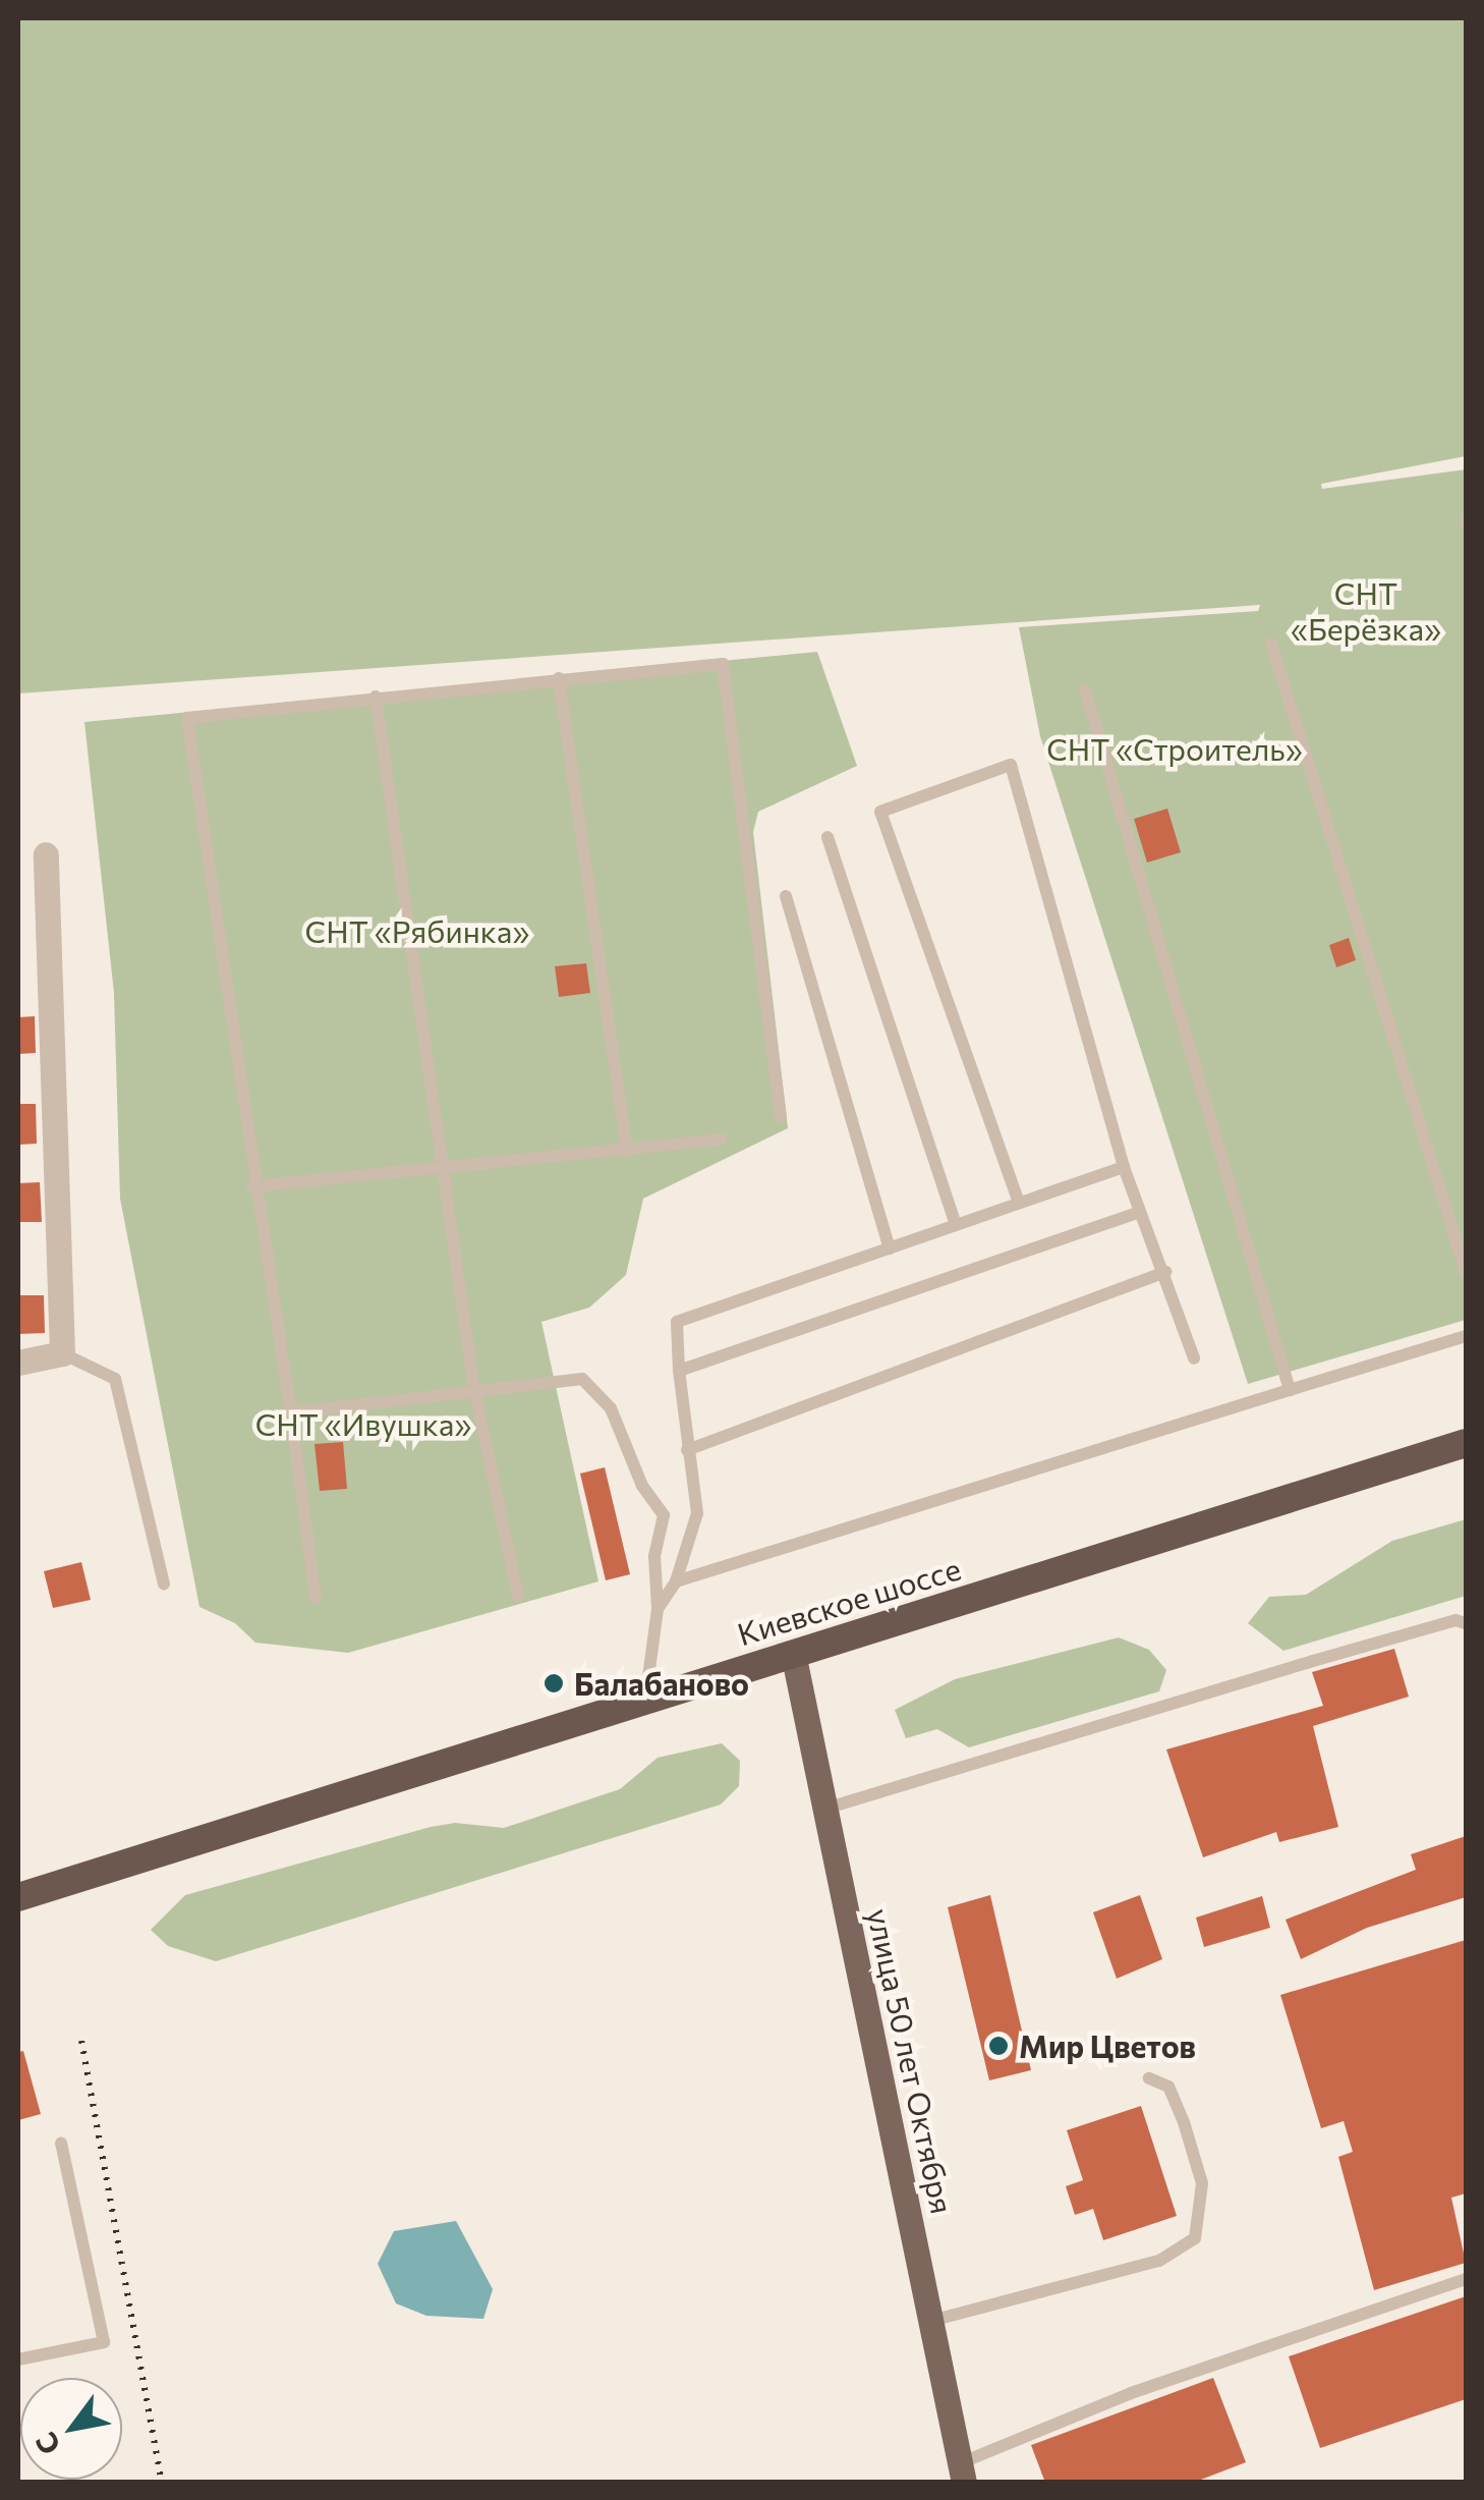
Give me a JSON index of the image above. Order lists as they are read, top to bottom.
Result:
{
  "streets": {
    "highway": ["Киевское шоссе"],
    "main road": ["улица 50 лет Октября"]
  },
  "crossings": [
    ["Киевское шоссе", "улица 50 лет Октября"]
  ],
  "parks": [
    "СНТ «Берёзка»",
    "СНТ «Строитель»",
    "СНТ «Рябинка»",
    "СНТ «Ивушка»"
  ],
  "places": ["Балабаново", "Мир Цветов"],
  "north": "bottom left"
}
